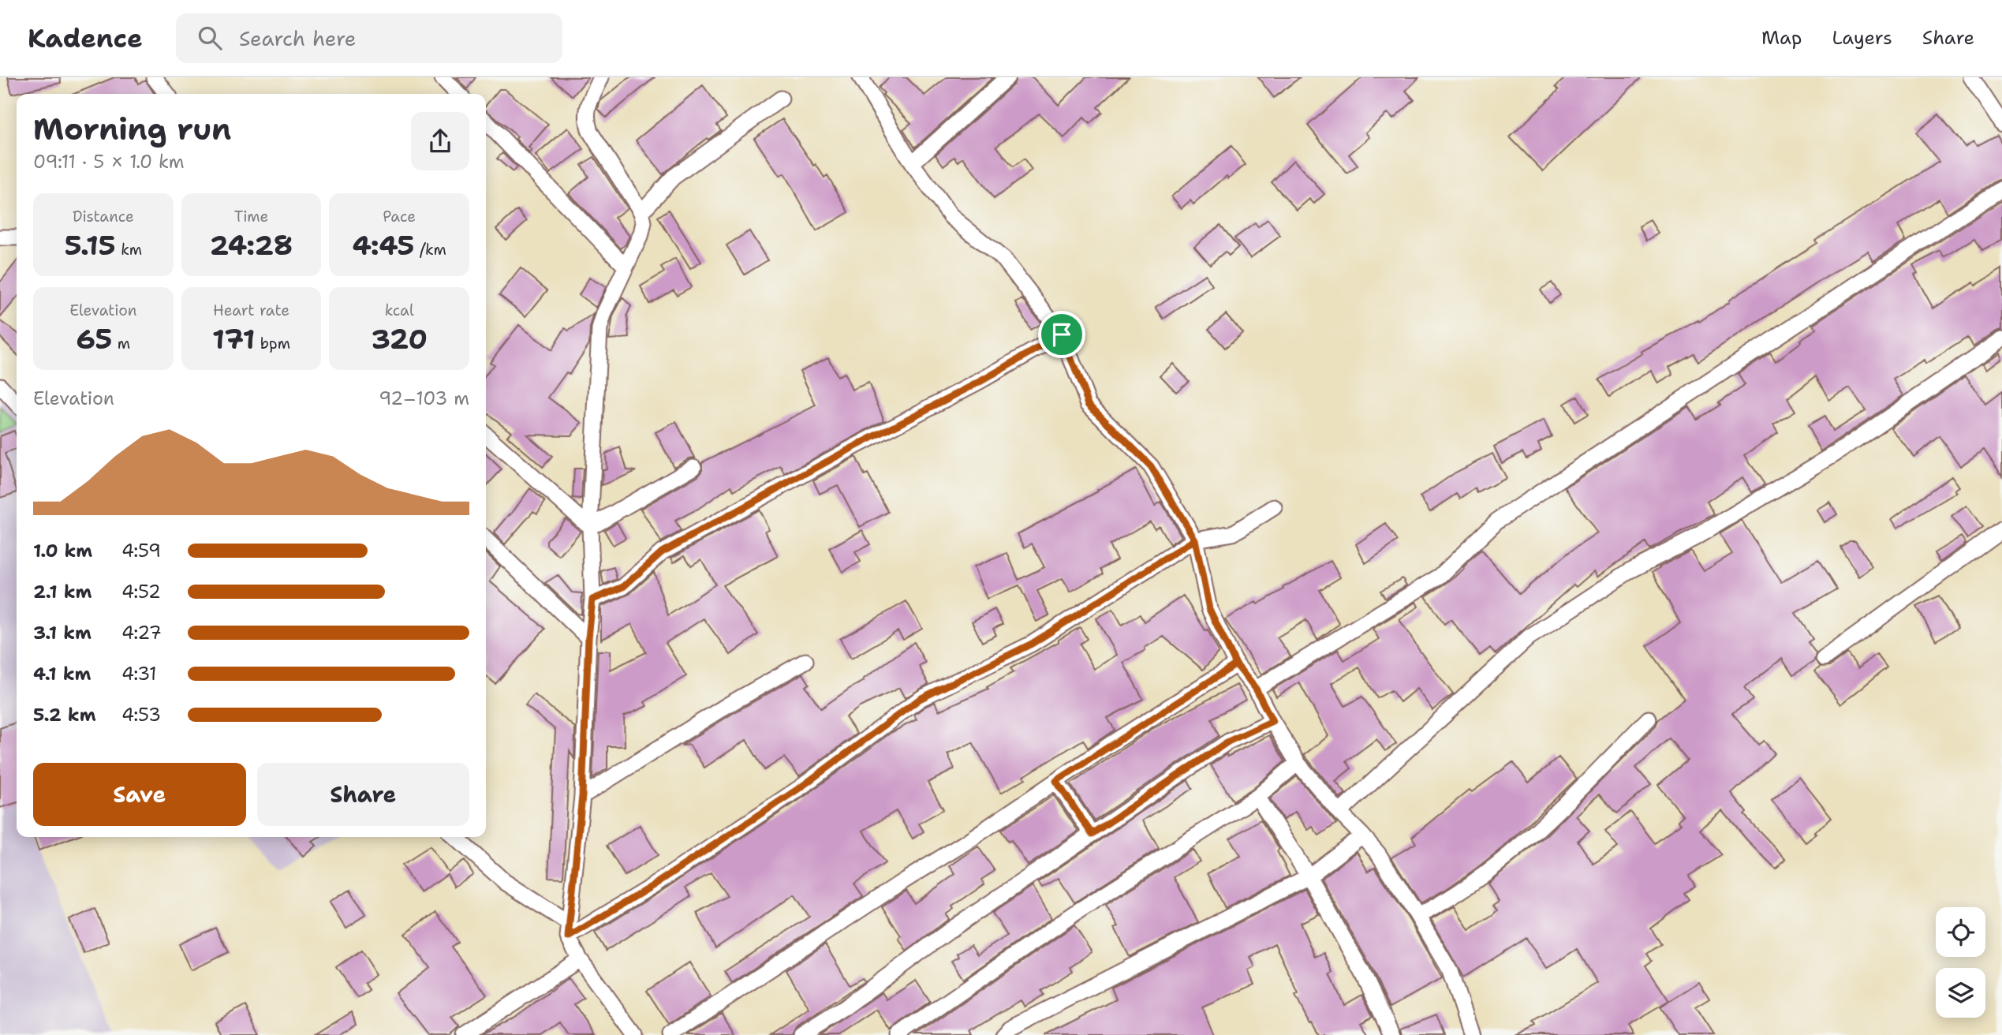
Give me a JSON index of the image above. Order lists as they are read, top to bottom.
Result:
{
  "page": {
    "header": "Kadence",
    "search": "Search here",
    "nav": ["Map", "Layers", "Share"],
    "heading": ["Morning run", "09:11 · 5 × 1.0 km"],
    "stats": [
      ["Distance", "5.15 km"],
      ["Time", "24:28"],
      ["Pace", "4:45 /km"],
      ["Elevation", "65 m"],
      ["Heart rate", "171 bpm"],
      ["kcal", "320"]
    ],
    "chart": ["Elevation", "92–103 m"],
    "list": [
      {
        "name": "1.0 km",
        "note": "4:59"
      },
      {
        "name": "2.1 km",
        "note": "4:52"
      },
      {
        "name": "3.1 km",
        "note": "4:27"
      },
      {
        "name": "4.1 km",
        "note": "4:31"
      },
      {
        "name": "5.2 km",
        "note": "4:53"
      }
    ],
    "buttons": ["Save", "Share"]
  }
}
